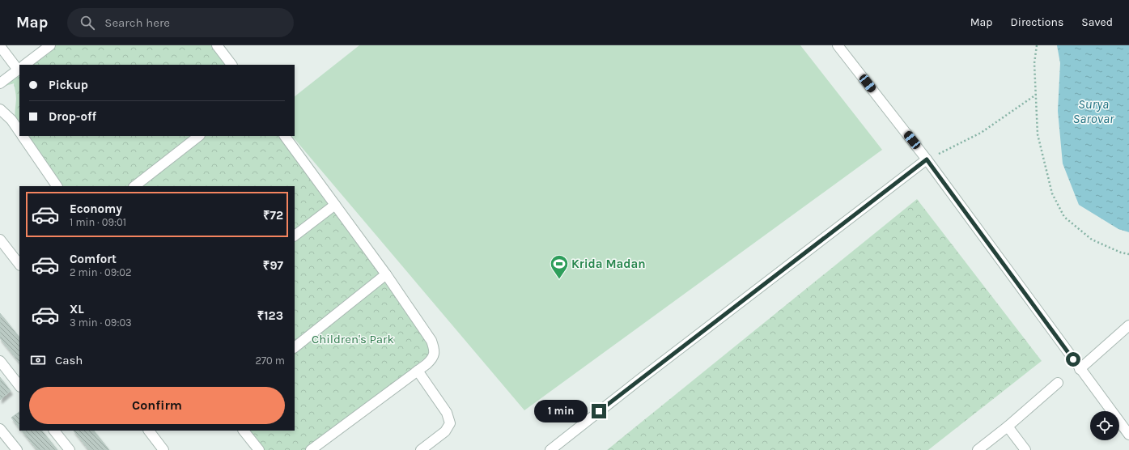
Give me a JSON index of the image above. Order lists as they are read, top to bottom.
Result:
{
  "water": ["Surya Sarovar"],
  "parks": ["Children's Park"],
  "places": {
    "sports": ["Krida Madan"]
  },
  "page": {
    "header": "Map",
    "search": "Search here",
    "nav": ["Map", "Directions", "Saved"],
    "banner": ["Pickup", "Drop-off"],
    "list": [
      {
        "name": "Economy",
        "note": "1 min · 09:01",
        "value": "₹72"
      },
      {
        "name": "Comfort",
        "note": "2 min · 09:02",
        "value": "₹97"
      },
      {
        "name": "XL",
        "note": "3 min · 09:03",
        "value": "₹123"
      }
    ],
    "pay": ["Cash", "270 m"],
    "buttons": "Confirm",
    "bubble": "1 min"
  }
}
